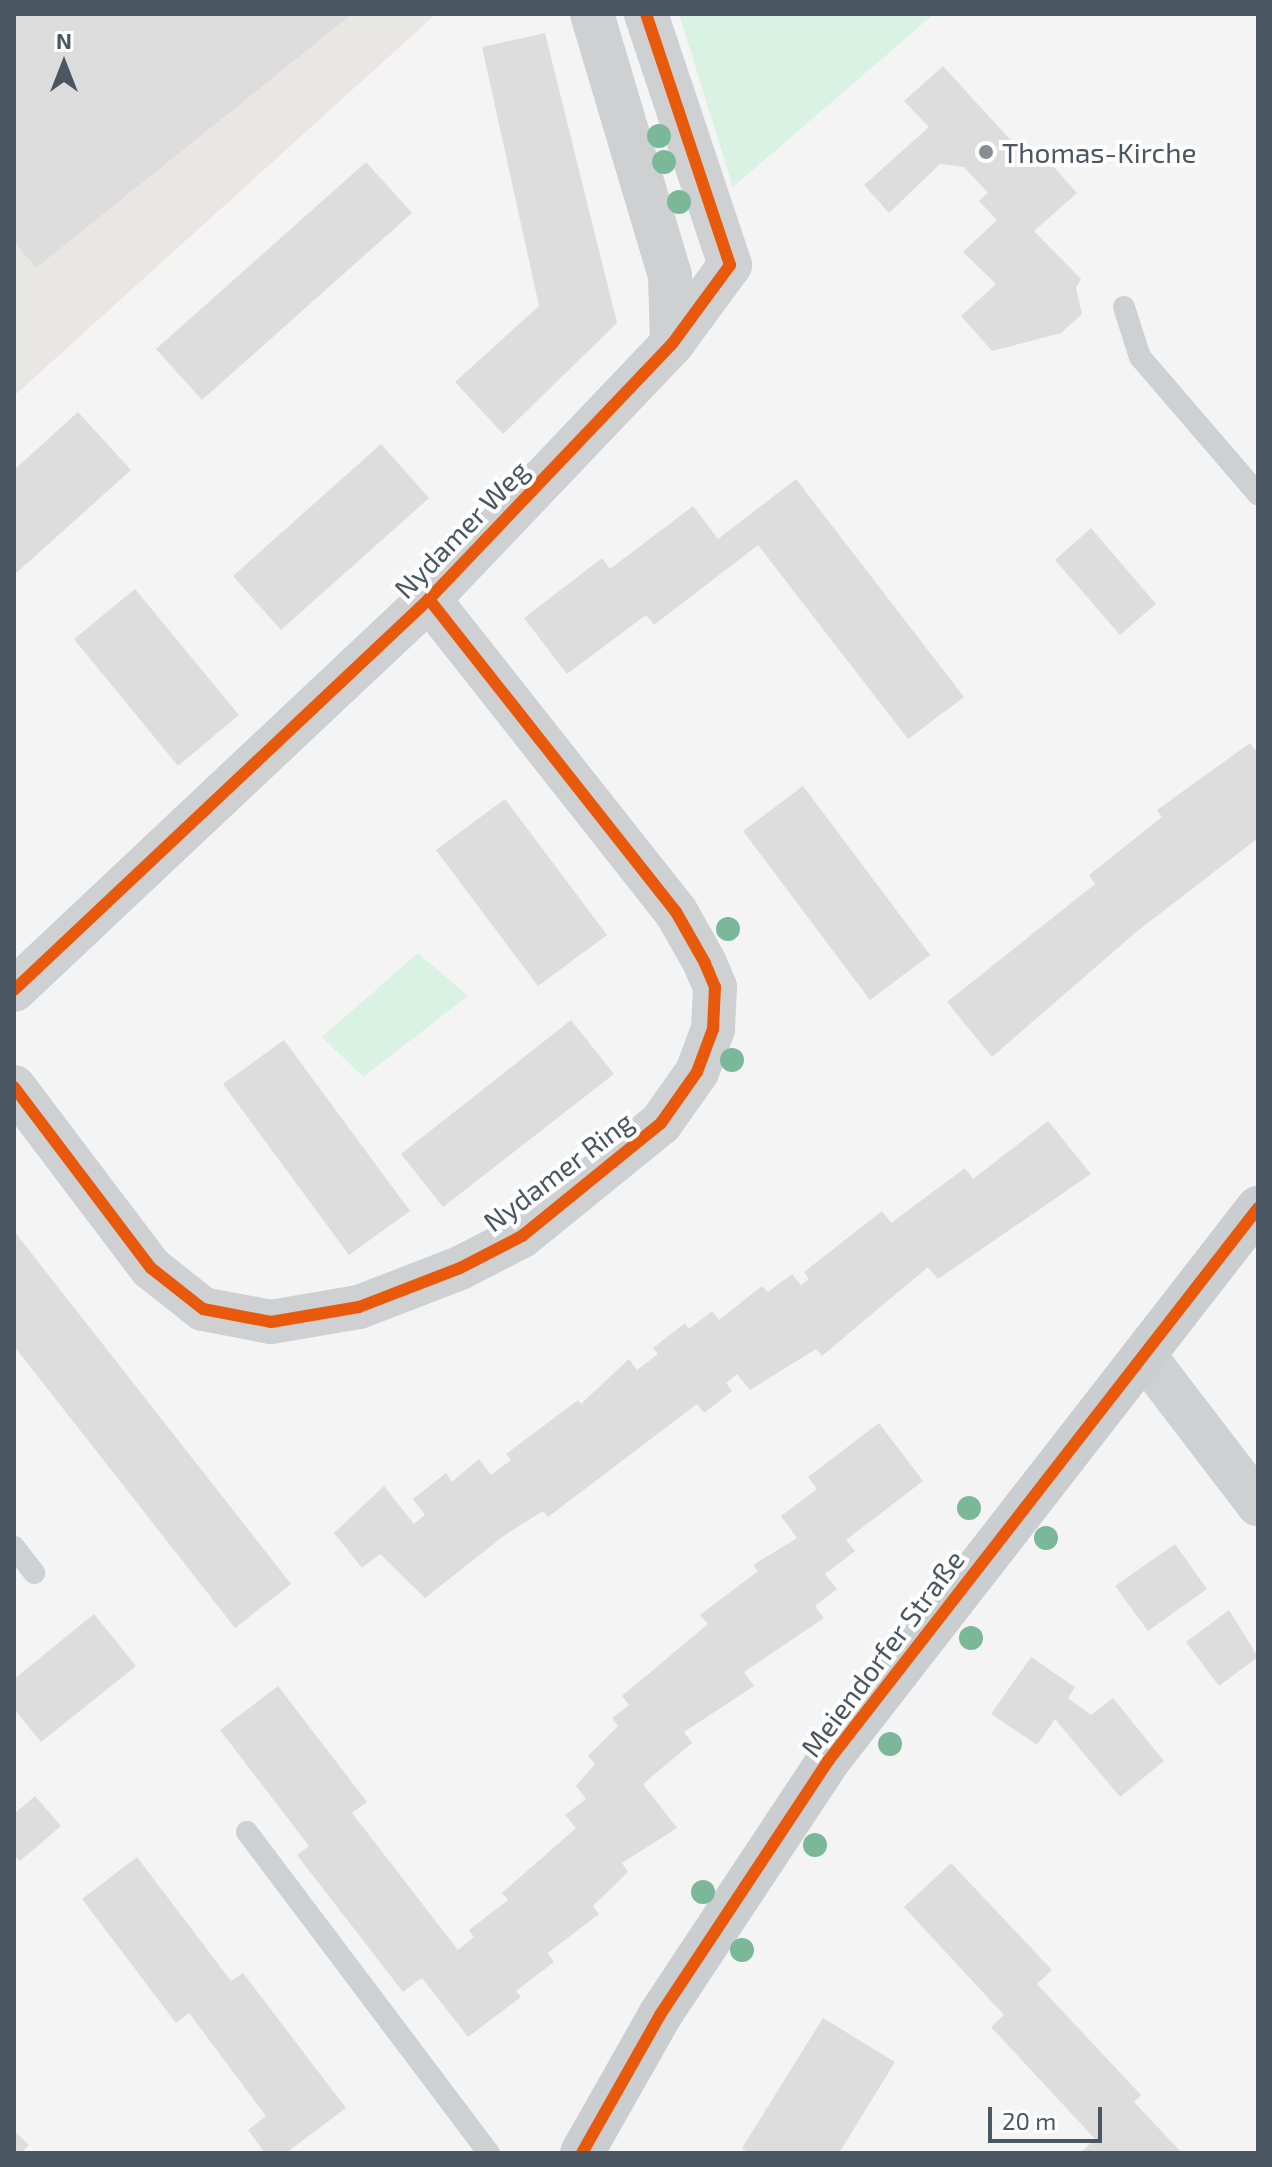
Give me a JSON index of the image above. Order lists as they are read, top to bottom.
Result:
{
  "streets": {
    "main road": ["Meiendorfer Straße"],
    "street": ["Nydamer Weg", "Nydamer Ring"]
  },
  "crossings": [
    ["Nydamer Weg", "Nydamer Ring"]
  ],
  "places": ["Thomas-Kirche"],
  "scale_bar": "20 m",
  "north": "top"
}
